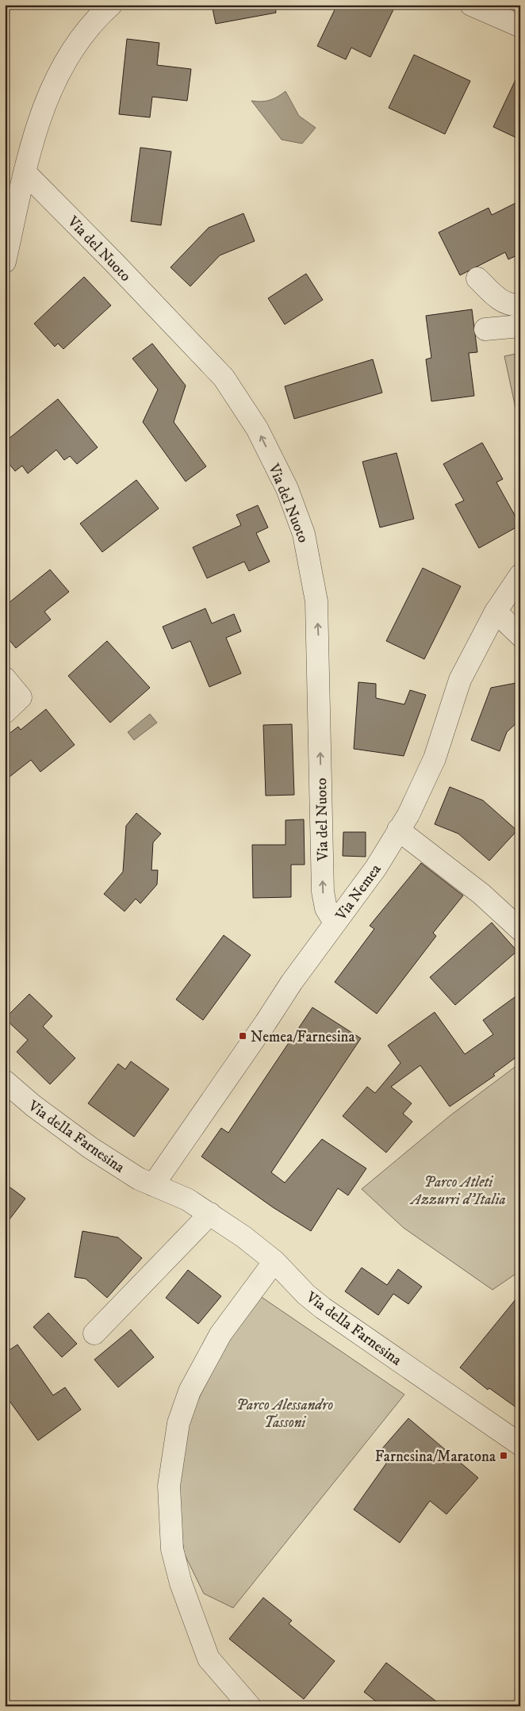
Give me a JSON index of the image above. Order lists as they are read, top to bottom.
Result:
{
  "streets": {
    "street": ["Via del Nuoto", "Via Nemea", "Via della Farnesina"]
  },
  "crossings": [
    ["Via del Nuoto", "Via Nemea"],
    ["Via Nemea", "Via della Farnesina"]
  ],
  "one_way": ["Via del Nuoto"],
  "parks": ["Parco Atleti Azzurri d'Italia", "Parco Alessandro Tassoni"],
  "places": {
    "transit": ["Nemea/Farnesina", "Farnesina/Maratona"]
  }
}
